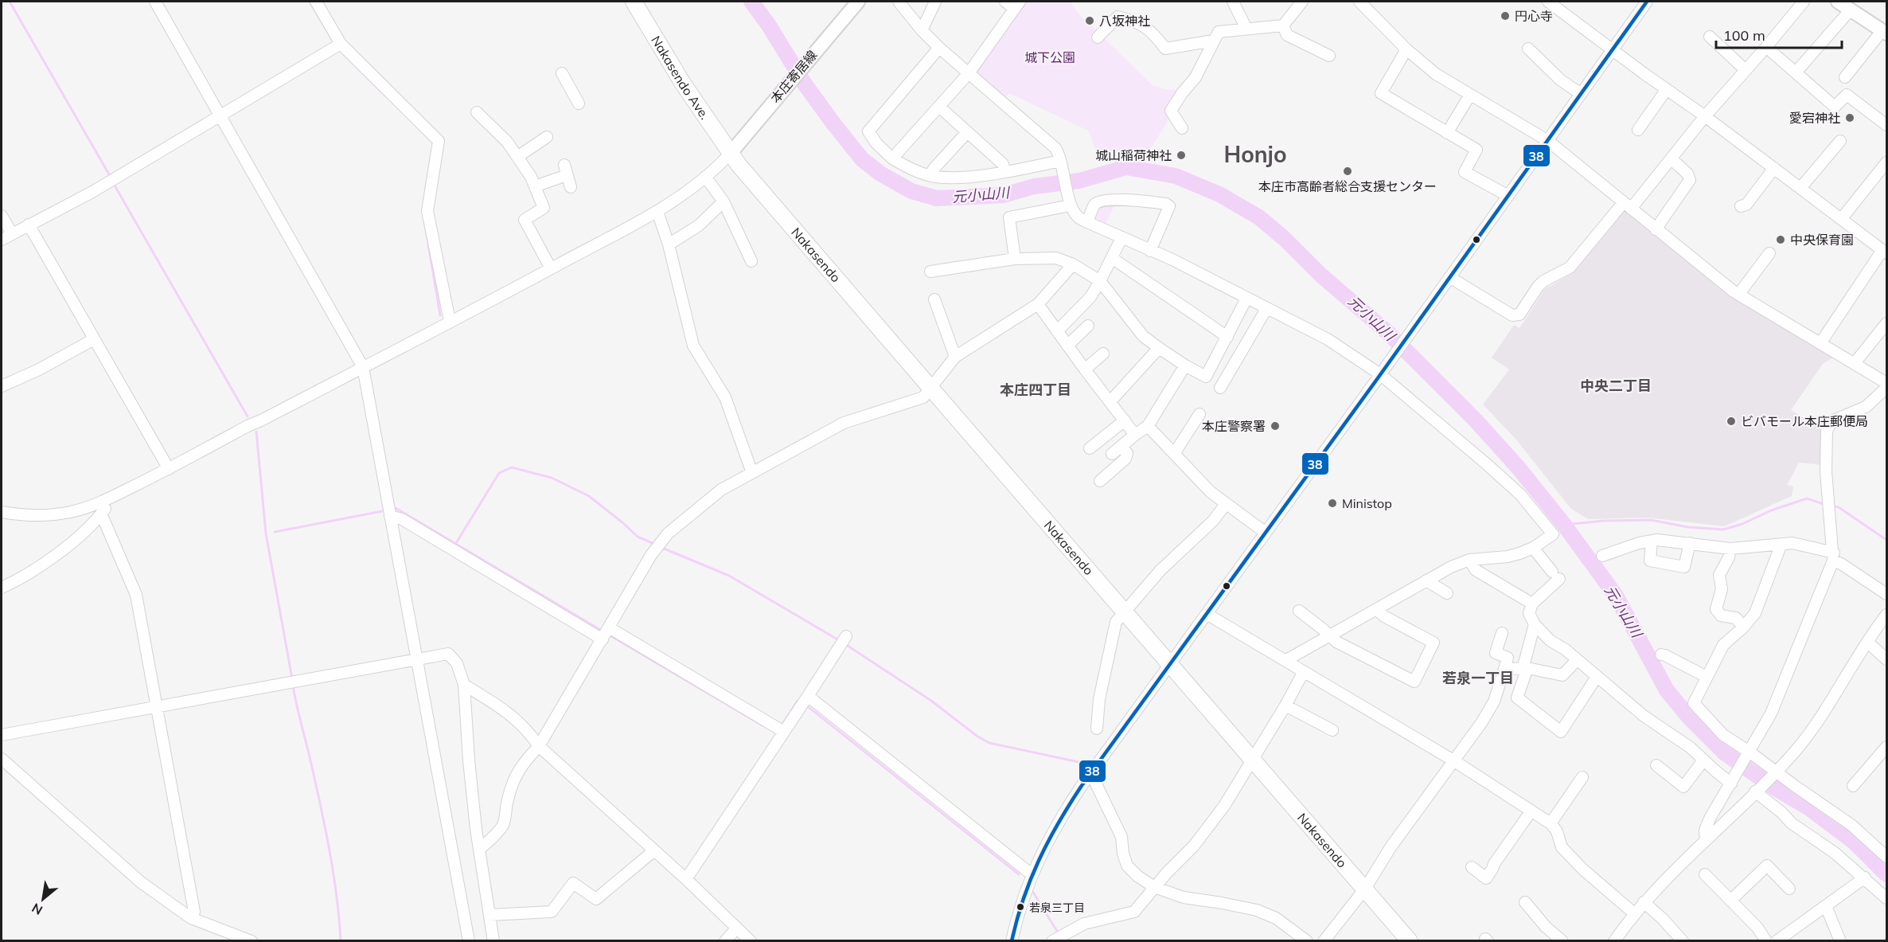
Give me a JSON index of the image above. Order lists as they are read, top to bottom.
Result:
{
  "streets": {
    "highway": ["Nakasendo Ave.", "Nakasendo"],
    "main road": ["本庄寄居線"]
  },
  "crossings": [
    ["本庄寄居線", "Nakasendo Ave."],
    ["本庄寄居線", "Nakasendo"],
    ["Nakasendo Ave.", "Nakasendo"]
  ],
  "districts": [
    "Honjo",
    "中央二丁目",
    "本庄四丁目",
    "若泉一丁目"
  ],
  "water": ["元小山川"],
  "parks": ["城下公園"],
  "places": [
    "円心寺",
    "八坂神社",
    "愛宕神社",
    "城山稲荷神社",
    "本庄市高齢者総合支援センター",
    "中央保育園",
    "ビバモール本庄郵便局",
    "本庄警察署",
    "Ministop",
    "若泉三丁目"
  ],
  "lines": ["transit line 38"],
  "scale_bar": "100 m",
  "north": "bottom left"
}
